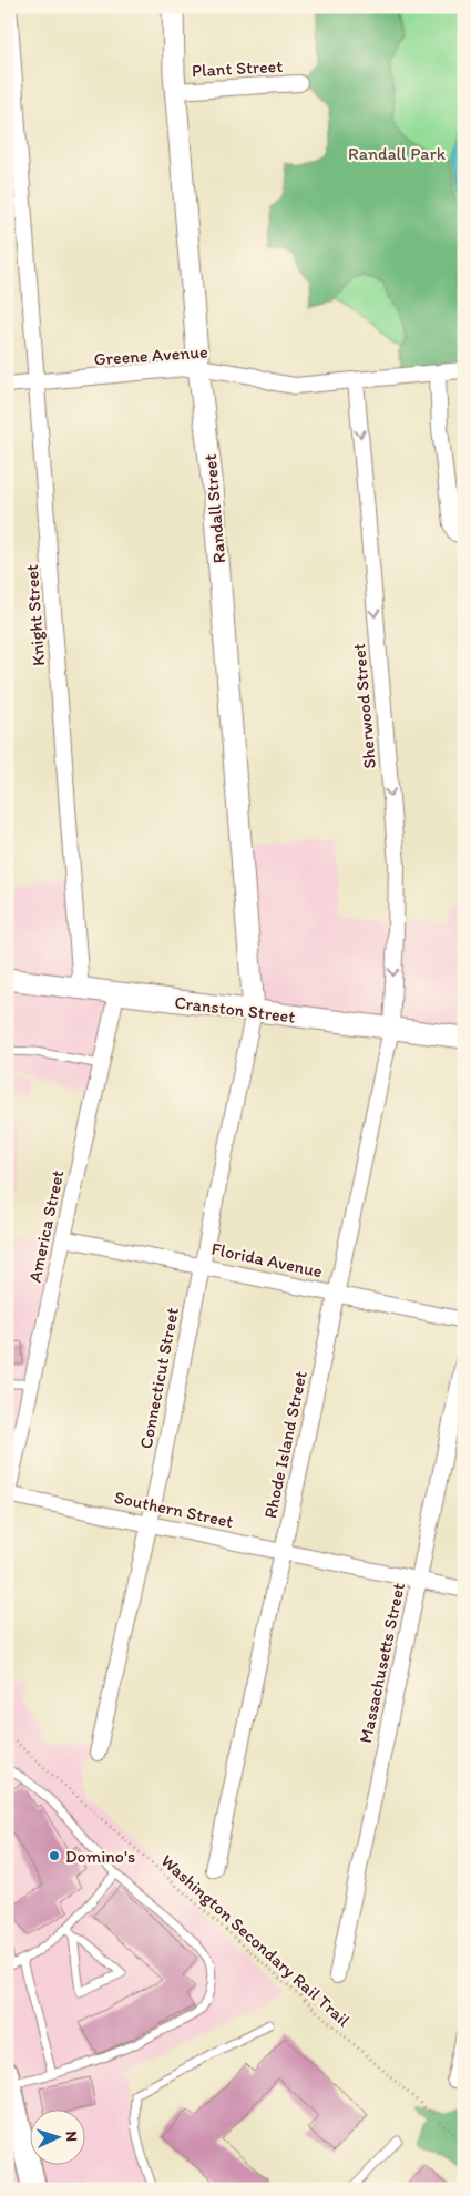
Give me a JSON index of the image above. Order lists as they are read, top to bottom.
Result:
{
  "streets": {
    "street": [
      "Plant Street",
      "Greene Avenue",
      "Randall Street",
      "Knight Street",
      "Sherwood Street",
      "Cranston Street",
      "America Street",
      "Florida Avenue",
      "Connecticut Street",
      "Rhode Island Street",
      "Southern Street",
      "Massachusetts Street"
    ],
    "path": ["Washington Secondary Rail Trail"]
  },
  "crossings": [
    ["Plant Street", "Randall Street"],
    ["Greene Avenue", "Randall Street"],
    ["Greene Avenue", "Knight Street"],
    ["Greene Avenue", "Sherwood Street"],
    ["Randall Street", "Cranston Street"],
    ["Randall Street", "Connecticut Street"],
    ["Knight Street", "Cranston Street"],
    ["Sherwood Street", "Cranston Street"],
    ["Sherwood Street", "Rhode Island Street"],
    ["Cranston Street", "America Street"],
    ["Cranston Street", "Connecticut Street"],
    ["Cranston Street", "Rhode Island Street"],
    ["America Street", "Florida Avenue"],
    ["America Street", "Southern Street"],
    ["Florida Avenue", "Connecticut Street"],
    ["Florida Avenue", "Rhode Island Street"],
    ["Connecticut Street", "Southern Street"],
    ["Rhode Island Street", "Southern Street"],
    ["Southern Street", "Massachusetts Street"]
  ],
  "one_way": ["Sherwood Street"],
  "parks": ["Randall Park"],
  "places": ["Domino's"],
  "north": "right"
}
